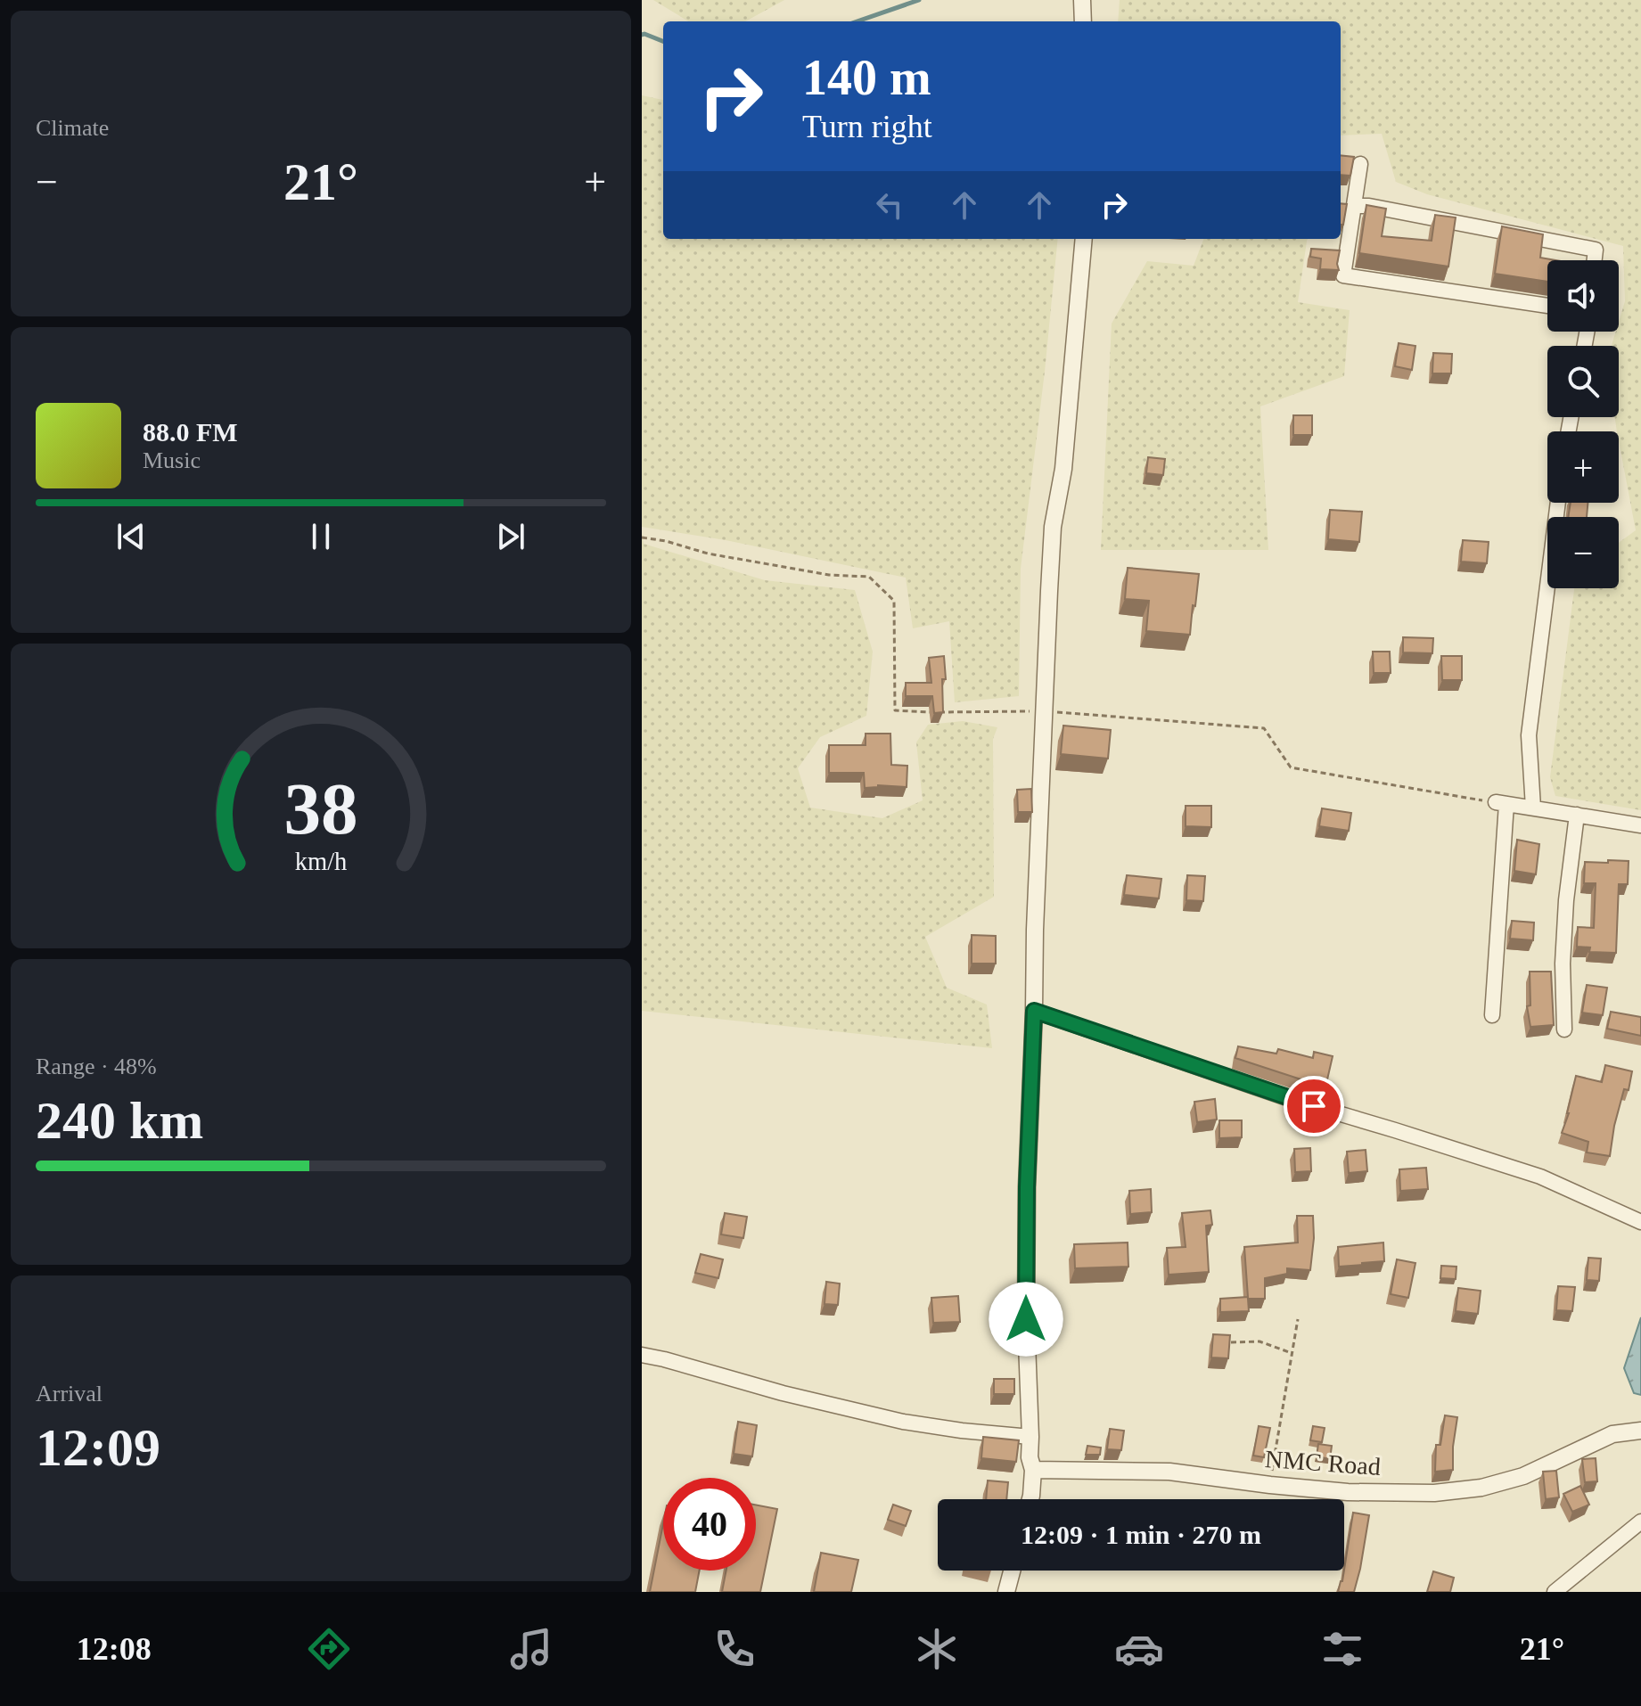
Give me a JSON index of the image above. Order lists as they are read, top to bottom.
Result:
{
  "streets": {
    "street": ["NMC Road"]
  },
  "page": {
    "tile": [
      "Climate",
      ["Range · 48%", "240 km"],
      ["Arrival", "12:09"]
    ],
    "turn": ["140 m", "Turn right"],
    "heat": ["−", "21°", "+"],
    "map_buttons": ["+", "−"],
    "song": ["88.0 FM", "Music"],
    "limit": "40",
    "trip": "12:09 · 1 min · 270 m",
    "tabs": ["12:08", "21°"],
    "gauge": ["38", "km/h"]
  }
}
